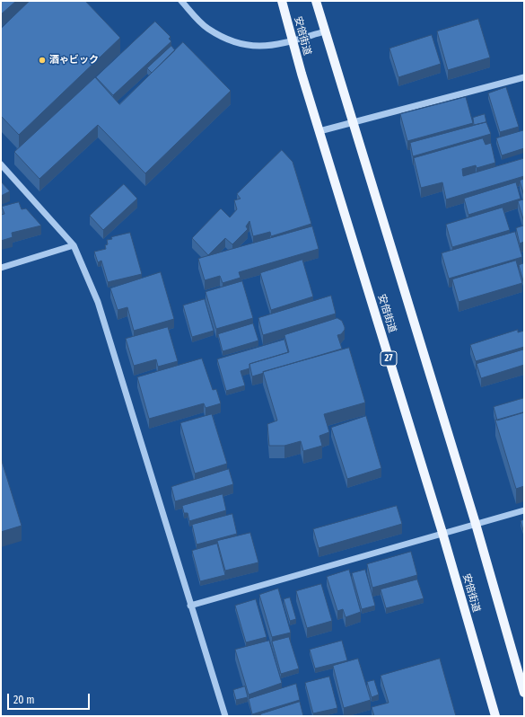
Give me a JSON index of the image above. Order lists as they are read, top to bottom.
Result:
{
  "streets": {
    "main road": ["安倍街道", "27"]
  },
  "places": ["酒ゃビック"],
  "scale_bar": "20 m"
}
